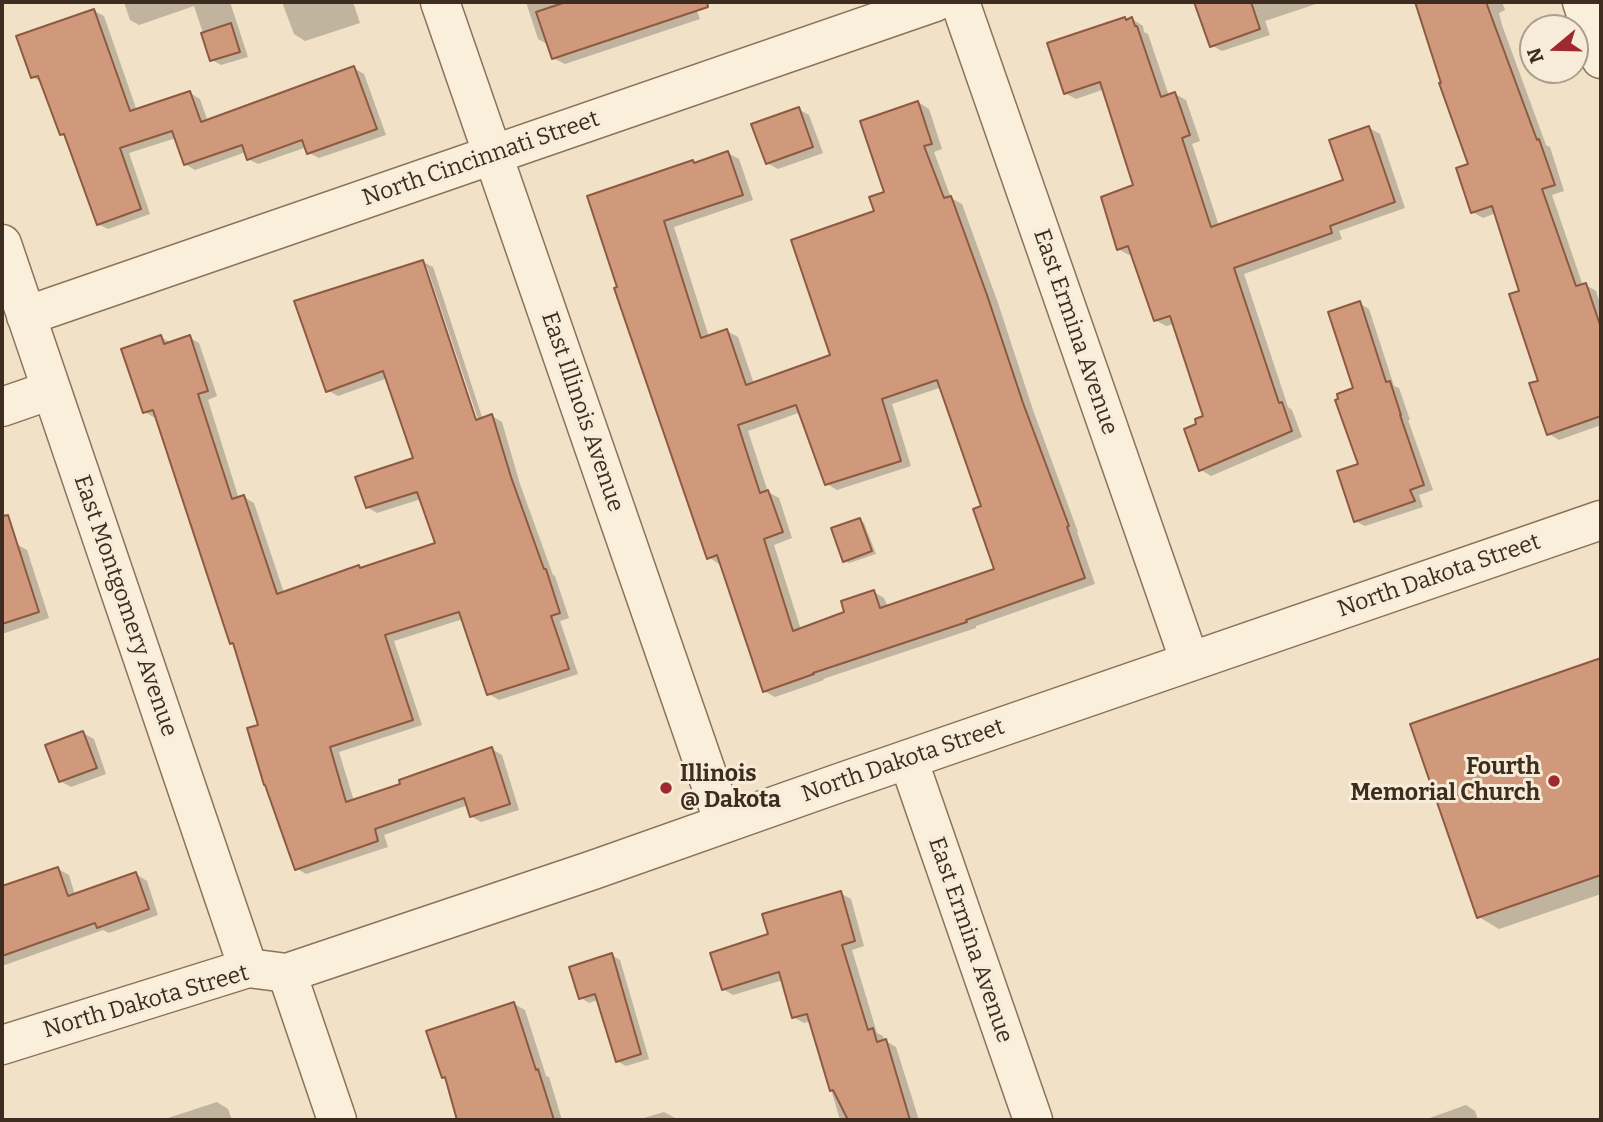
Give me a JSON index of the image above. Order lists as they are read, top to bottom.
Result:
{
  "streets": {
    "street": [
      "North Cincinnati Street",
      "East Ermina Avenue",
      "East Illinois Avenue",
      "North Dakota Street",
      "East Montgomery Avenue"
    ]
  },
  "crossings": [
    ["North Cincinnati Street", "East Illinois Avenue"],
    ["North Cincinnati Street", "East Montgomery Avenue"],
    ["East Ermina Avenue", "North Dakota Street"],
    ["East Illinois Avenue", "North Dakota Street"],
    ["North Dakota Street", "East Montgomery Avenue"]
  ],
  "places": ["Fourth Memorial Church", "Illinois @ Dakota"],
  "north": "left"
}
